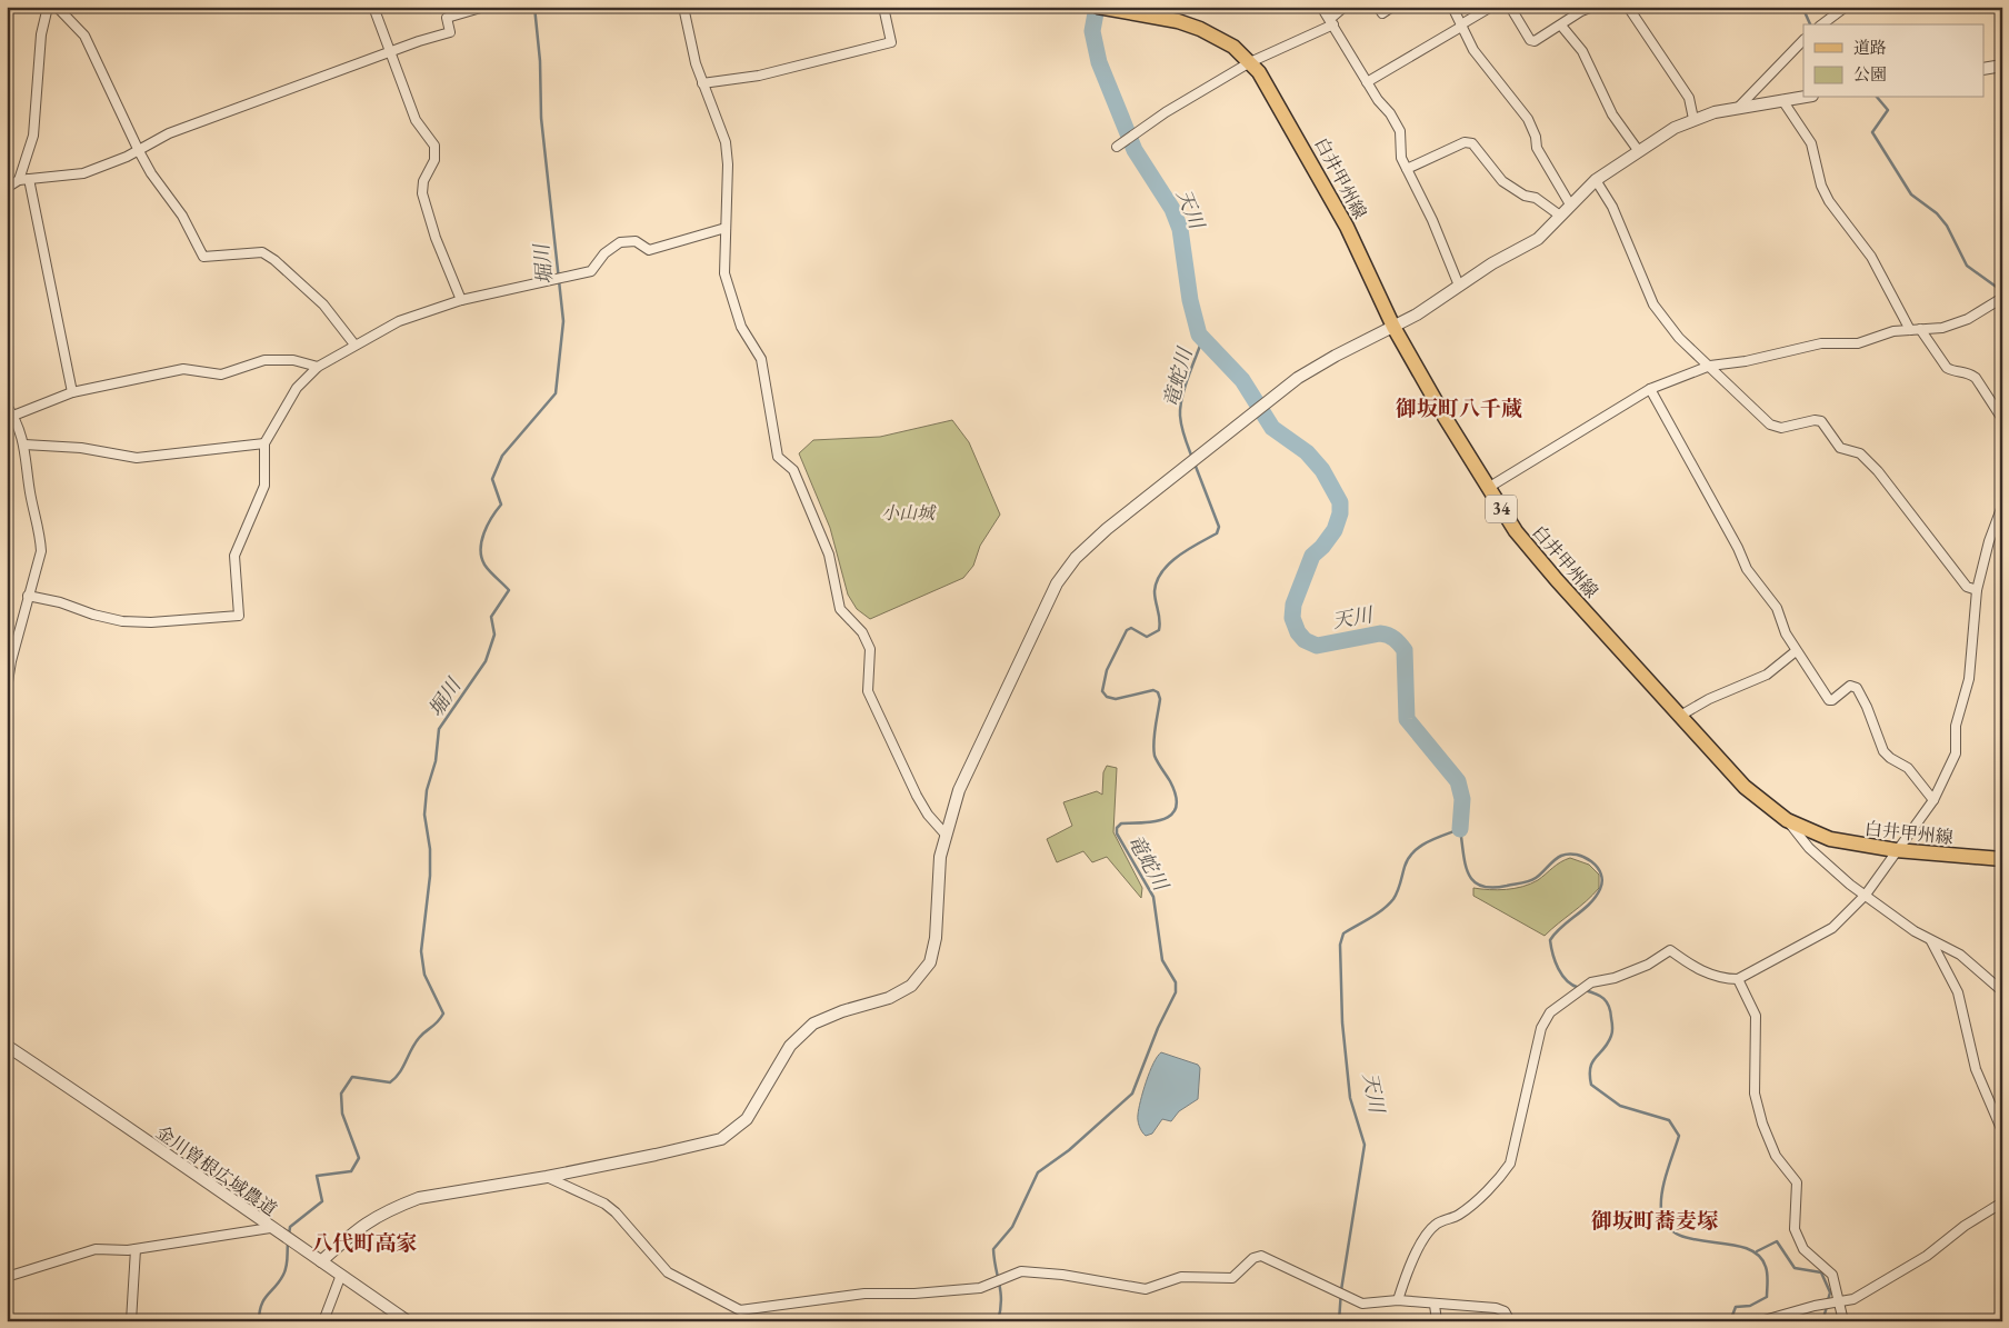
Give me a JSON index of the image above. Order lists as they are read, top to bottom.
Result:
{
  "streets": {
    "main road": ["白井甲州線", "34"],
    "street": ["金川曽根広域農道"]
  },
  "districts": ["御坂町八千蔵", "御坂町蕎麦塚", "八代町高家"],
  "water": ["天川", "堀川", "竜蛇川"],
  "parks": ["小山城"],
  "legend": ["道路", "公園"]
}
